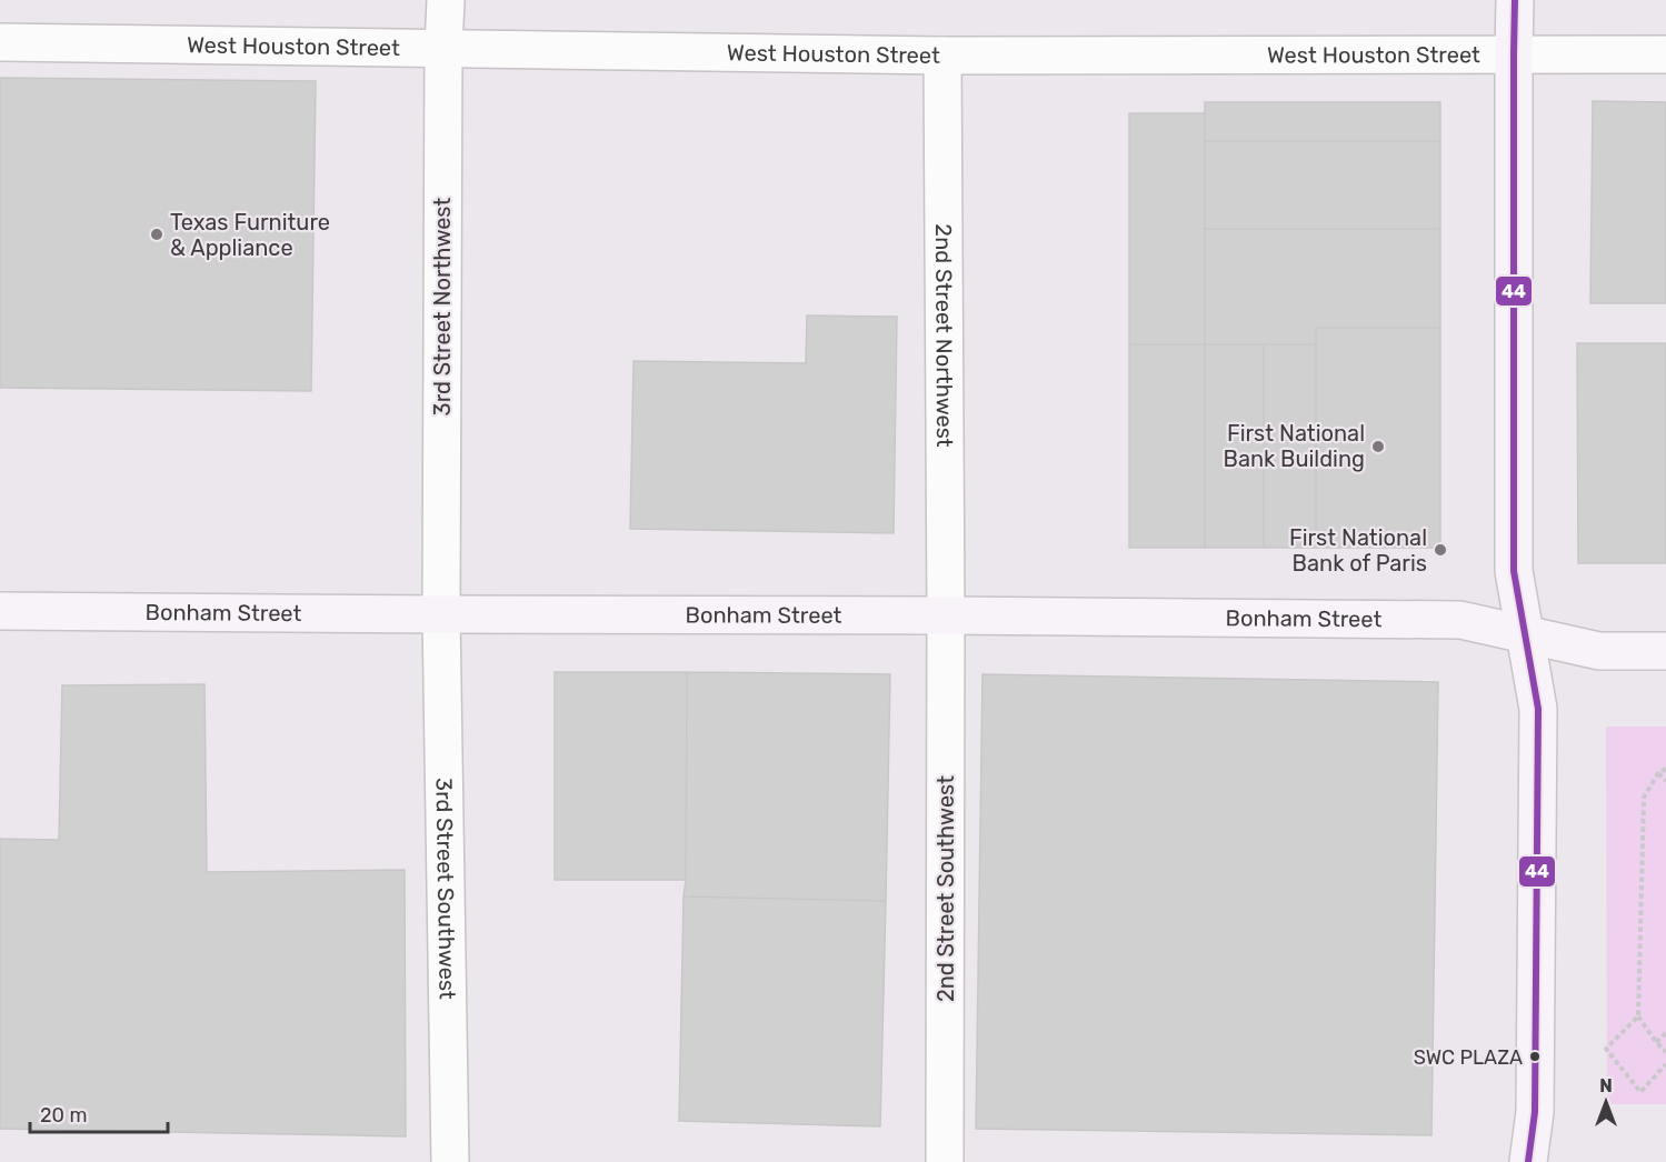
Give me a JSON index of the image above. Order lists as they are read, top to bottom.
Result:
{
  "streets": {
    "main road": ["Bonham Street"],
    "street": [
      "West Houston Street",
      "3rd Street Northwest",
      "2nd Street Northwest",
      "3rd Street Southwest",
      "2nd Street Southwest"
    ]
  },
  "crossings": [
    ["West Houston Street", "3rd Street Northwest"],
    ["West Houston Street", "2nd Street Northwest"],
    ["3rd Street Northwest", "Bonham Street"],
    ["3rd Street Northwest", "3rd Street Southwest"],
    ["2nd Street Northwest", "Bonham Street"],
    ["2nd Street Northwest", "2nd Street Southwest"],
    ["Bonham Street", "3rd Street Southwest"],
    ["Bonham Street", "2nd Street Southwest"]
  ],
  "places": [
    "Texas Furniture & Appliance",
    "First National Bank Building",
    "First National Bank of Paris",
    "SWC PLAZA"
  ],
  "lines": ["transit line 44"],
  "scale_bar": "20 m",
  "north": "top"
}
